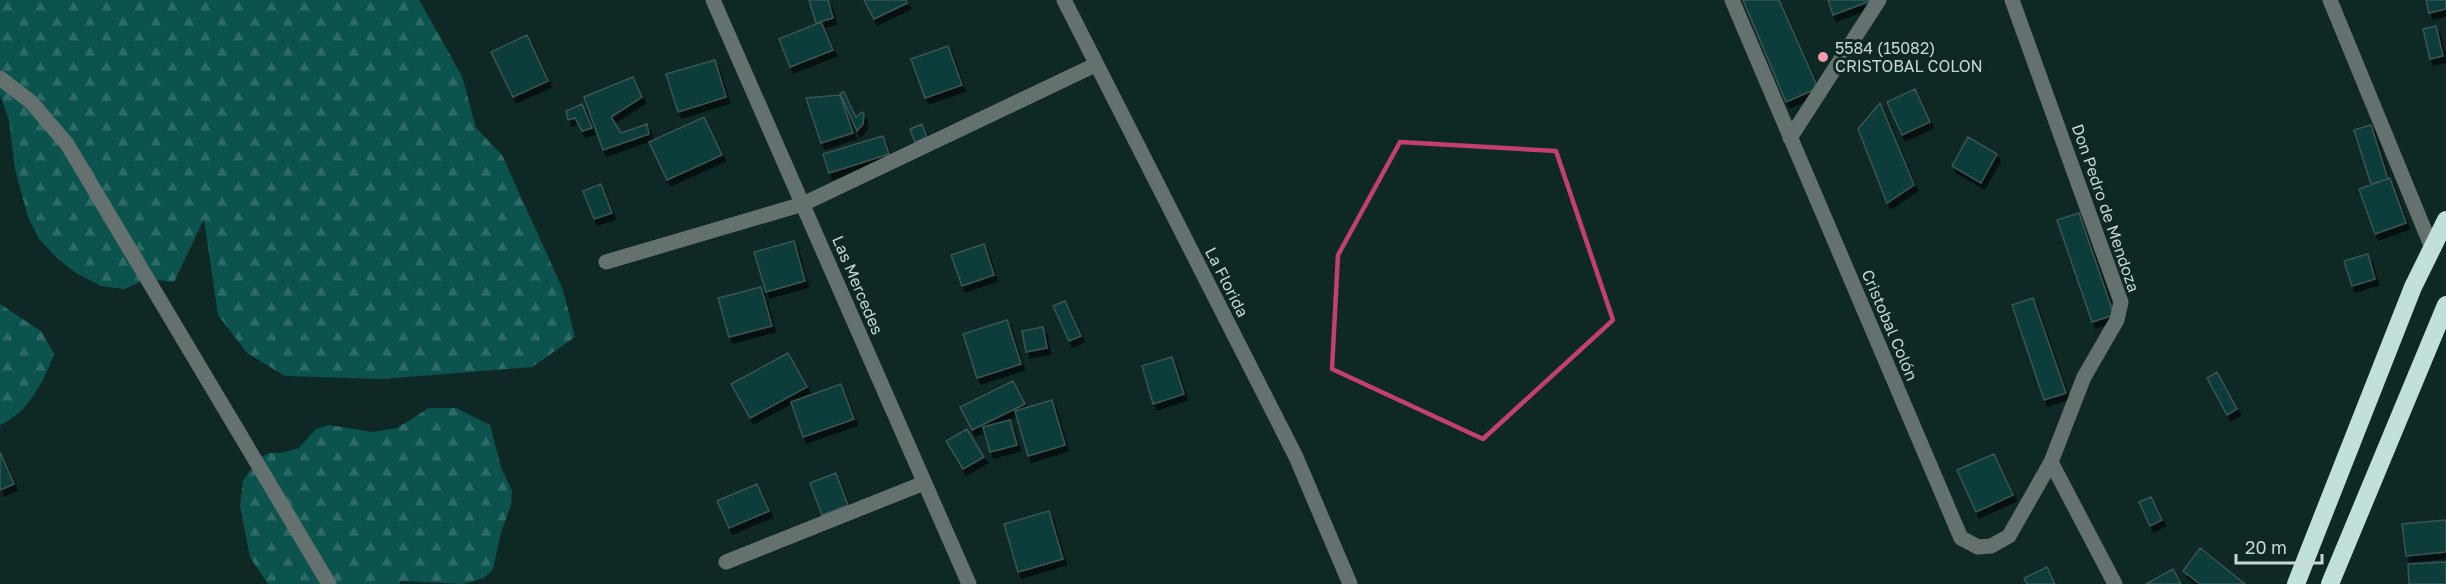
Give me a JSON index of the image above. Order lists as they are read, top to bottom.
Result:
{
  "streets": {
    "street": [
      "Don Pedro de Mendoza",
      "La Florida",
      "Las Mercedes",
      "Cristobal Colón"
    ]
  },
  "crossings": [
    ["Don Pedro de Mendoza", "Cristobal Colón"]
  ],
  "places": ["5584 (15082) CRISTOBAL COLON"],
  "scale_bar": "20 m"
}
